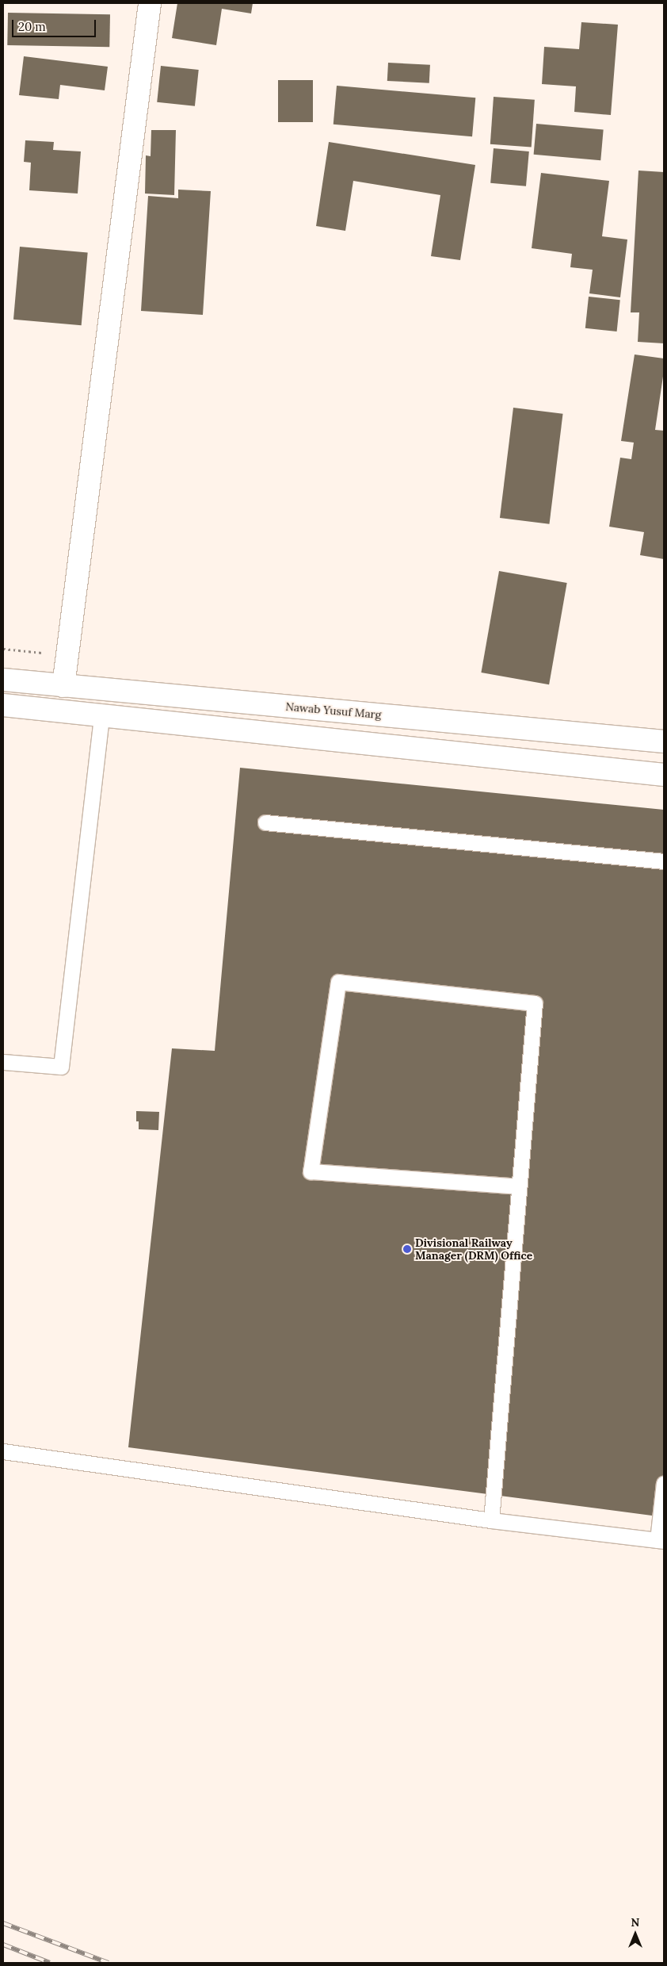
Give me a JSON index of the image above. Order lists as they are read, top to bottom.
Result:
{
  "streets": {
    "main road": ["Nawab Yusuf Marg"]
  },
  "places": ["Divisional Railway Manager (DRM) Office"],
  "scale_bar": "20 m",
  "north": "top"
}
